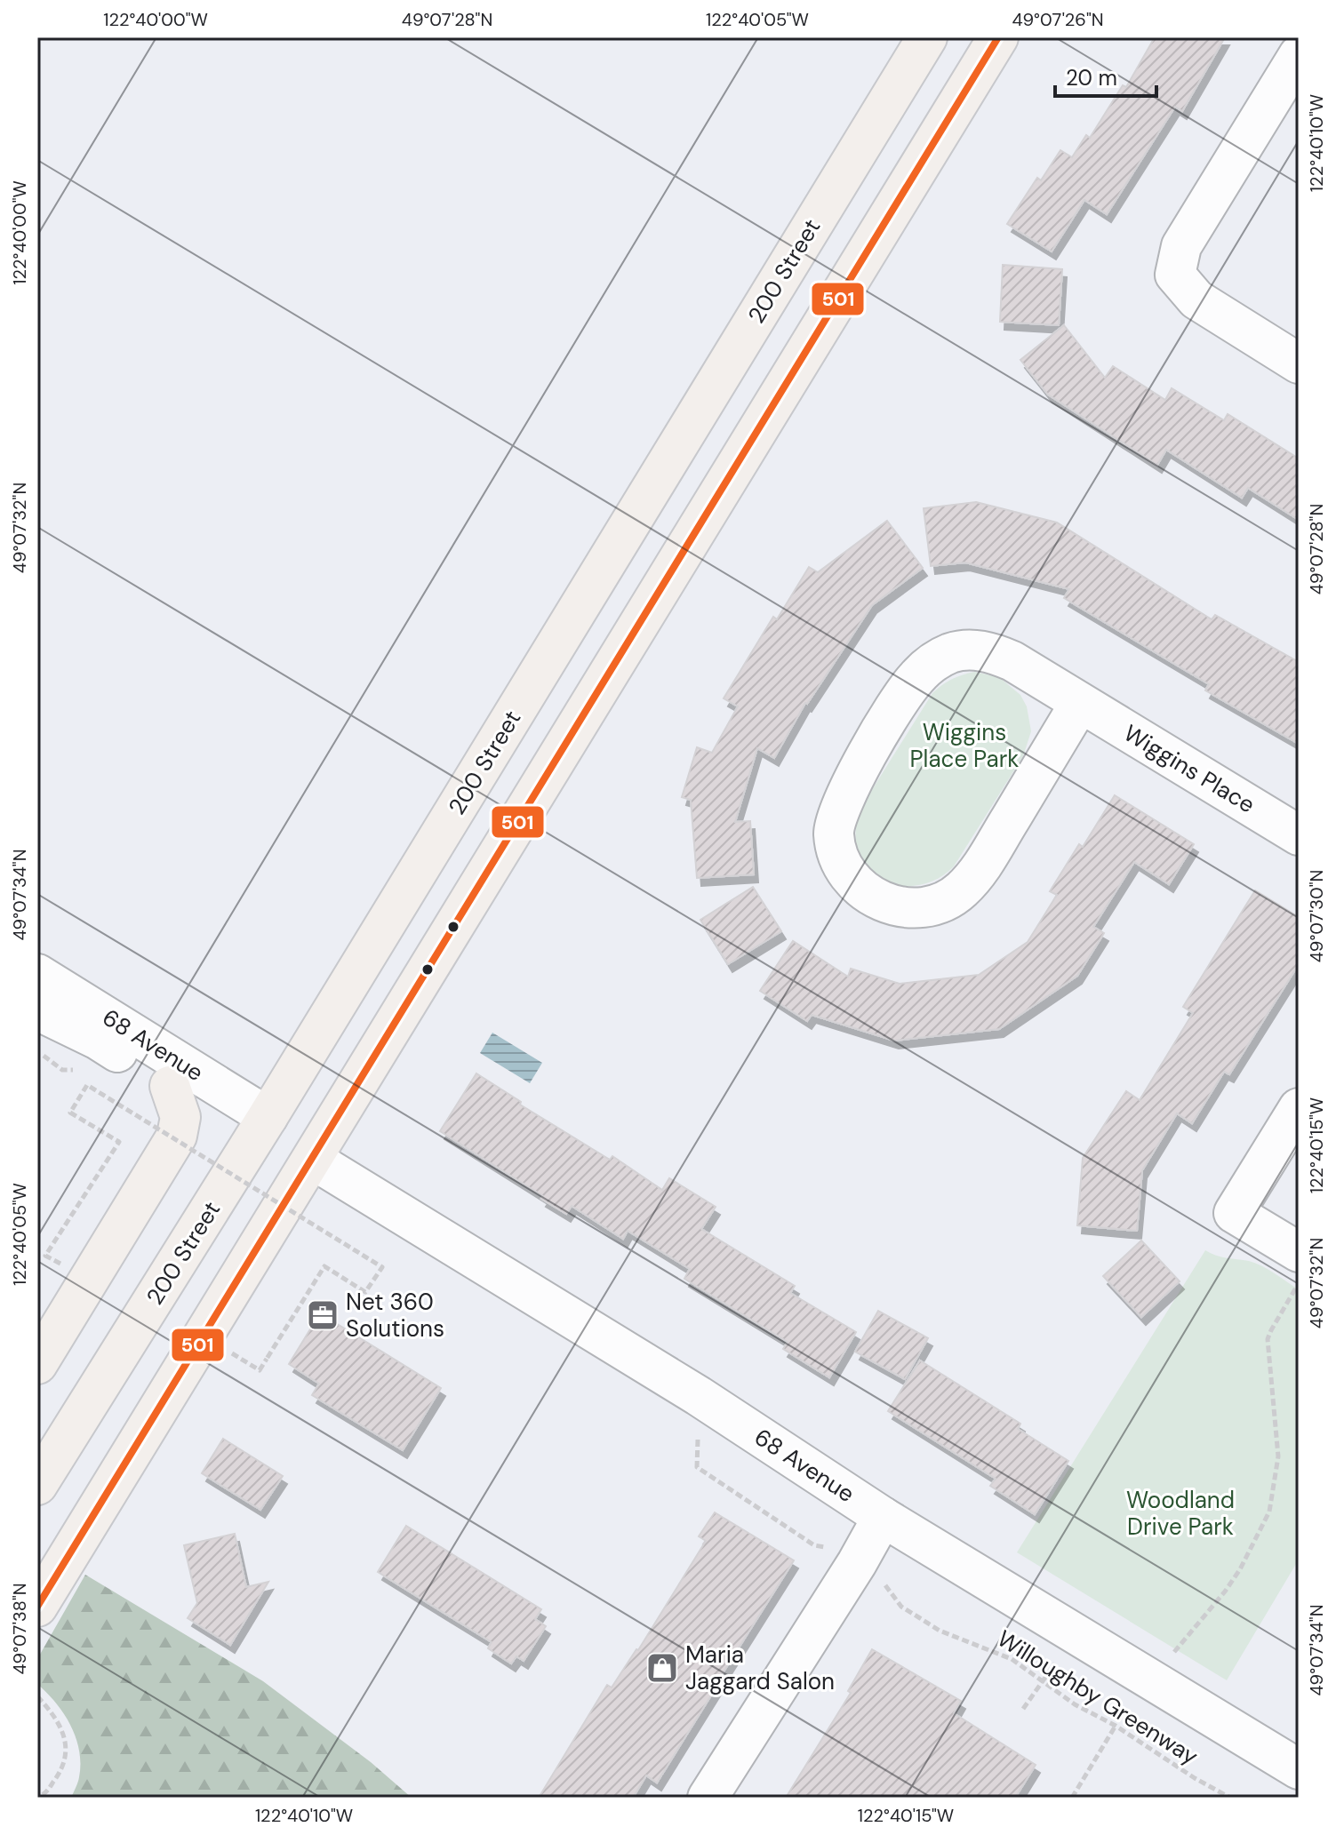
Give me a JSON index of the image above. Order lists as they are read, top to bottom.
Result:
{
  "streets": {
    "main road": ["200 Street"],
    "street": ["Wiggins Place", "68 Avenue"],
    "path": ["Willoughby Greenway"]
  },
  "crossings": [
    ["200 Street", "68 Avenue"]
  ],
  "parks": ["Wiggins Place Park", "Woodland Drive Park"],
  "places": {
    "office": ["Net 360 Solutions"],
    "shop": ["Maria Jaggard Salon"]
  },
  "lines": ["transit line 501"],
  "scale_bar": "20 m",
  "coordinates": [
    "122°40'00\"W",
    "49°07'28\"N",
    "122°40'05\"W",
    "49°07'26\"N",
    "122°40'10\"W",
    "49°07'32\"N",
    "49°07'34\"N",
    "49°07'30\"N",
    "122°40'15\"W",
    "49°07'38\"N"
  ]
}
